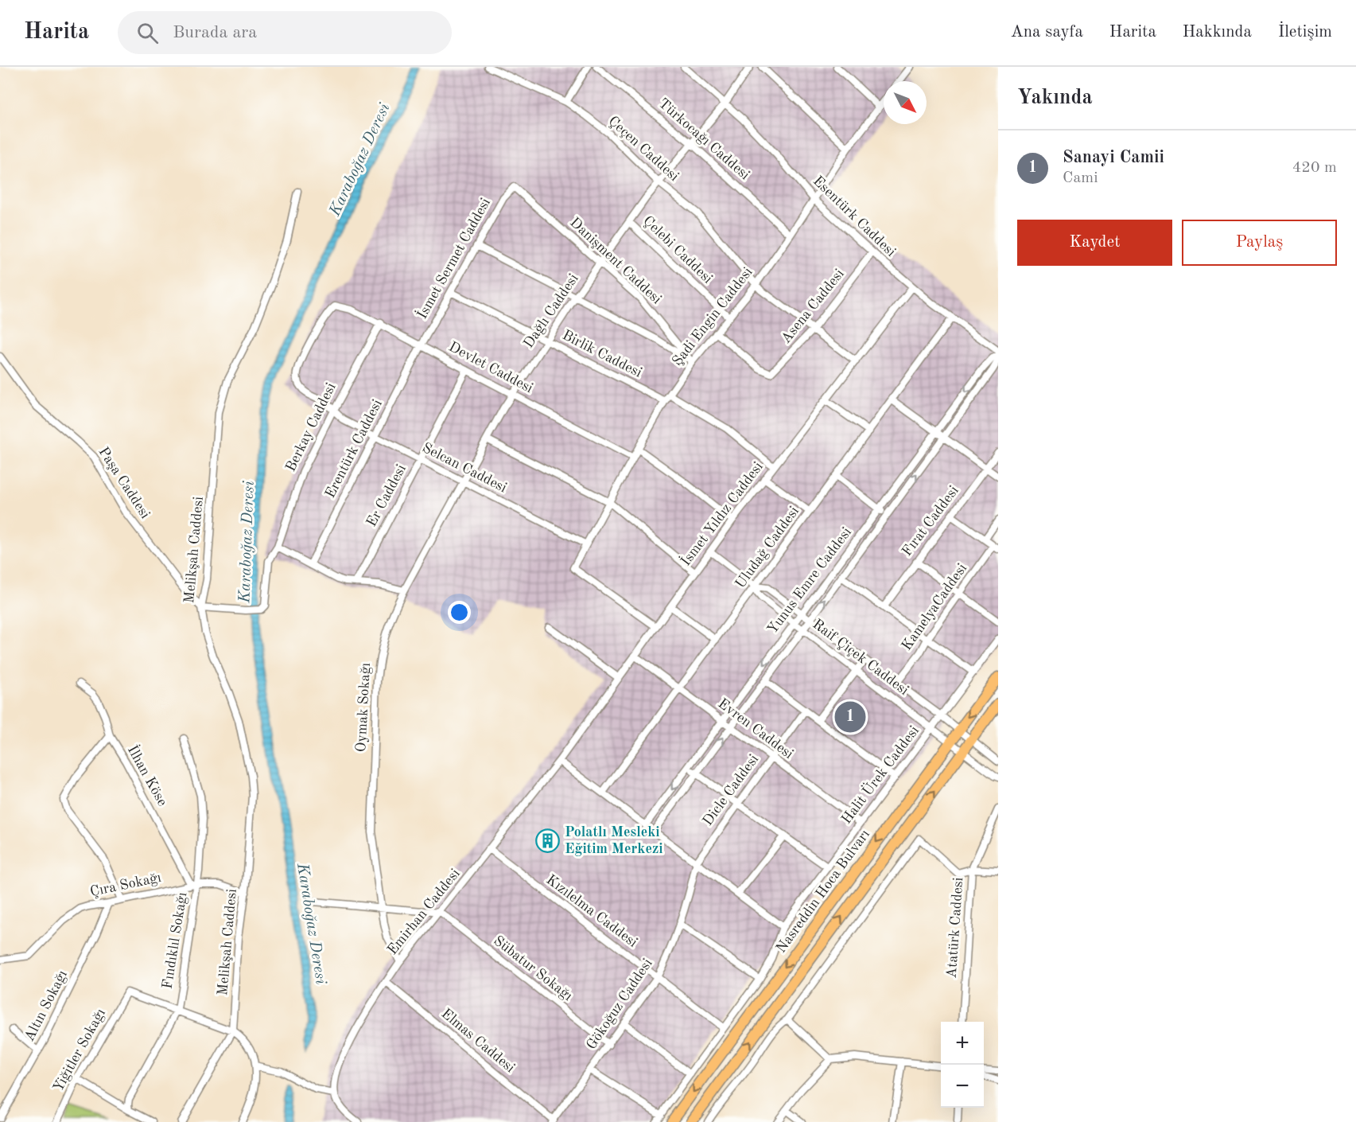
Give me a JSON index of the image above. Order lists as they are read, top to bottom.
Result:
{
  "streets": {
    "highway": ["Nasreddin Hoca Bulvarı"],
    "street": [
      "Türkocağı Caddesi",
      "Çeçen Caddesi",
      "Esentürk Caddesi",
      "Çelebi Caddesi",
      "İsmet Sermet Caddesi",
      "Danişment Caddesi",
      "Asena Caddesi",
      "Dağlı Caddesi",
      "Şadi Engin Caddesi",
      "Birlik Caddesi",
      "Devlet Caddesi",
      "Berkay Caddesi",
      "Erentürk Caddesi",
      "Selcan Caddesi",
      "Paşa Caddesi",
      "Er Caddesi",
      "İsmet Yıldız Caddesi",
      "Fırat Caddesi",
      "Uludağ Caddesi",
      "Melikşah Caddesi",
      "Yunus Emre Caddesi",
      "KamelyaCaddesi",
      "Raif Çiçek Caddesi",
      "Oymak Sokağı",
      "Evren Caddesi",
      "Halit Ürek Caddesi",
      "İlhan Köse",
      "Dicle Caddesi",
      "Çıra Sokağı",
      "Kızılelma Caddesi",
      "Emirhan Caddesi",
      "Atatürk Caddesi",
      "Fındıklıl Sokağı",
      "Sübatur Sokağı",
      "Gökoğuz Caddesi",
      "Altın Sokağı",
      "Elmas Caddesi",
      "Yiğitler Sokağı"
    ]
  },
  "crossings": [
    ["Türkocağı Caddesi", "Dağlı Caddesi"],
    ["Türkocağı Caddesi", "Şadi Engin Caddesi"],
    ["Çeçen Caddesi", "Asena Caddesi"],
    ["Çeçen Caddesi", "Dağlı Caddesi"],
    ["Çeçen Caddesi", "Şadi Engin Caddesi"],
    ["Çeçen Caddesi", "İsmet Yıldız Caddesi"],
    ["Esentürk Caddesi", "Asena Caddesi"],
    ["Esentürk Caddesi", "Dağlı Caddesi"],
    ["Esentürk Caddesi", "Şadi Engin Caddesi"],
    ["Esentürk Caddesi", "İsmet Yıldız Caddesi"],
    ["Esentürk Caddesi", "Uludağ Caddesi"],
    ["Çelebi Caddesi", "Dağlı Caddesi"],
    ["Çelebi Caddesi", "Şadi Engin Caddesi"],
    ["İsmet Sermet Caddesi", "Danişment Caddesi"],
    ["İsmet Sermet Caddesi", "Birlik Caddesi"],
    ["İsmet Sermet Caddesi", "Devlet Caddesi"],
    ["İsmet Sermet Caddesi", "Erentürk Caddesi"],
    ["Danişment Caddesi", "Dağlı Caddesi"],
    ["Danişment Caddesi", "Şadi Engin Caddesi"],
    ["Asena Caddesi", "Şadi Engin Caddesi"],
    ["Dağlı Caddesi", "Birlik Caddesi"],
    ["Dağlı Caddesi", "Devlet Caddesi"],
    ["Dağlı Caddesi", "Selcan Caddesi"],
    ["Dağlı Caddesi", "Oymak Sokağı"],
    ["Şadi Engin Caddesi", "Birlik Caddesi"],
    ["Şadi Engin Caddesi", "Devlet Caddesi"],
    ["Şadi Engin Caddesi", "Selcan Caddesi"],
    ["Şadi Engin Caddesi", "İsmet Yıldız Caddesi"],
    ["Birlik Caddesi", "İsmet Yıldız Caddesi"],
    ["Devlet Caddesi", "Berkay Caddesi"],
    ["Devlet Caddesi", "Erentürk Caddesi"],
    ["Devlet Caddesi", "Selcan Caddesi"],
    ["Devlet Caddesi", "Er Caddesi"],
    ["Berkay Caddesi", "Selcan Caddesi"],
    ["Berkay Caddesi", "Paşa Caddesi"],
    ["Berkay Caddesi", "Melikşah Caddesi"],
    ["Erentürk Caddesi", "Selcan Caddesi"],
    ["Selcan Caddesi", "Er Caddesi"],
    ["Paşa Caddesi", "Melikşah Caddesi"],
    ["İsmet Yıldız Caddesi", "Raif Çiçek Caddesi"],
    ["İsmet Yıldız Caddesi", "Evren Caddesi"],
    ["İsmet Yıldız Caddesi", "Emirhan Caddesi"],
    ["Uludağ Caddesi", "Raif Çiçek Caddesi"],
    ["Uludağ Caddesi", "Evren Caddesi"],
    ["Melikşah Caddesi", "Çıra Sokağı"],
    ["Yunus Emre Caddesi", "Raif Çiçek Caddesi"],
    ["Yunus Emre Caddesi", "Evren Caddesi"],
    ["KamelyaCaddesi", "Raif Çiçek Caddesi"],
    ["Raif Çiçek Caddesi", "Halit Ürek Caddesi"],
    ["Raif Çiçek Caddesi", "Nasreddin Hoca Bulvarı"],
    ["Oymak Sokağı", "Emirhan Caddesi"],
    ["Evren Caddesi", "Halit Ürek Caddesi"],
    ["Evren Caddesi", "Dicle Caddesi"],
    ["Halit Ürek Caddesi", "Kızılelma Caddesi"],
    ["İlhan Köse", "Çıra Sokağı"],
    ["İlhan Köse", "Fındıklıl Sokağı"],
    ["Dicle Caddesi", "Gökoğuz Caddesi"],
    ["Çıra Sokağı", "Fındıklıl Sokağı"],
    ["Çıra Sokağı", "Altın Sokağı"],
    ["Kızılelma Caddesi", "Emirhan Caddesi"],
    ["Kızılelma Caddesi", "Gökoğuz Caddesi"],
    ["Emirhan Caddesi", "Sübatur Sokağı"],
    ["Emirhan Caddesi", "Elmas Caddesi"],
    ["Fındıklıl Sokağı", "Yiğitler Sokağı"],
    ["Sübatur Sokağı", "Gökoğuz Caddesi"],
    ["Gökoğuz Caddesi", "Elmas Caddesi"]
  ],
  "water": ["Karaboğaz Deresi"],
  "places": {
    "building": ["Polatlı Mesleki Eğitim Merkezi"]
  },
  "north": "bottom right",
  "page": {
    "header": "Harita",
    "search": "Burada ara",
    "nav": [
      "Ana sayfa",
      "Harita",
      "Hakkında",
      "İletişim"
    ],
    "heading": "Yakında",
    "list": [
      {
        "mark": "1",
        "name": "Sanayi Camii",
        "note": "Cami",
        "value": "420 m"
      }
    ],
    "buttons": ["Kaydet", "Paylaş"],
    "pins": "1",
    "map_buttons": ["+", "−"]
  }
}
